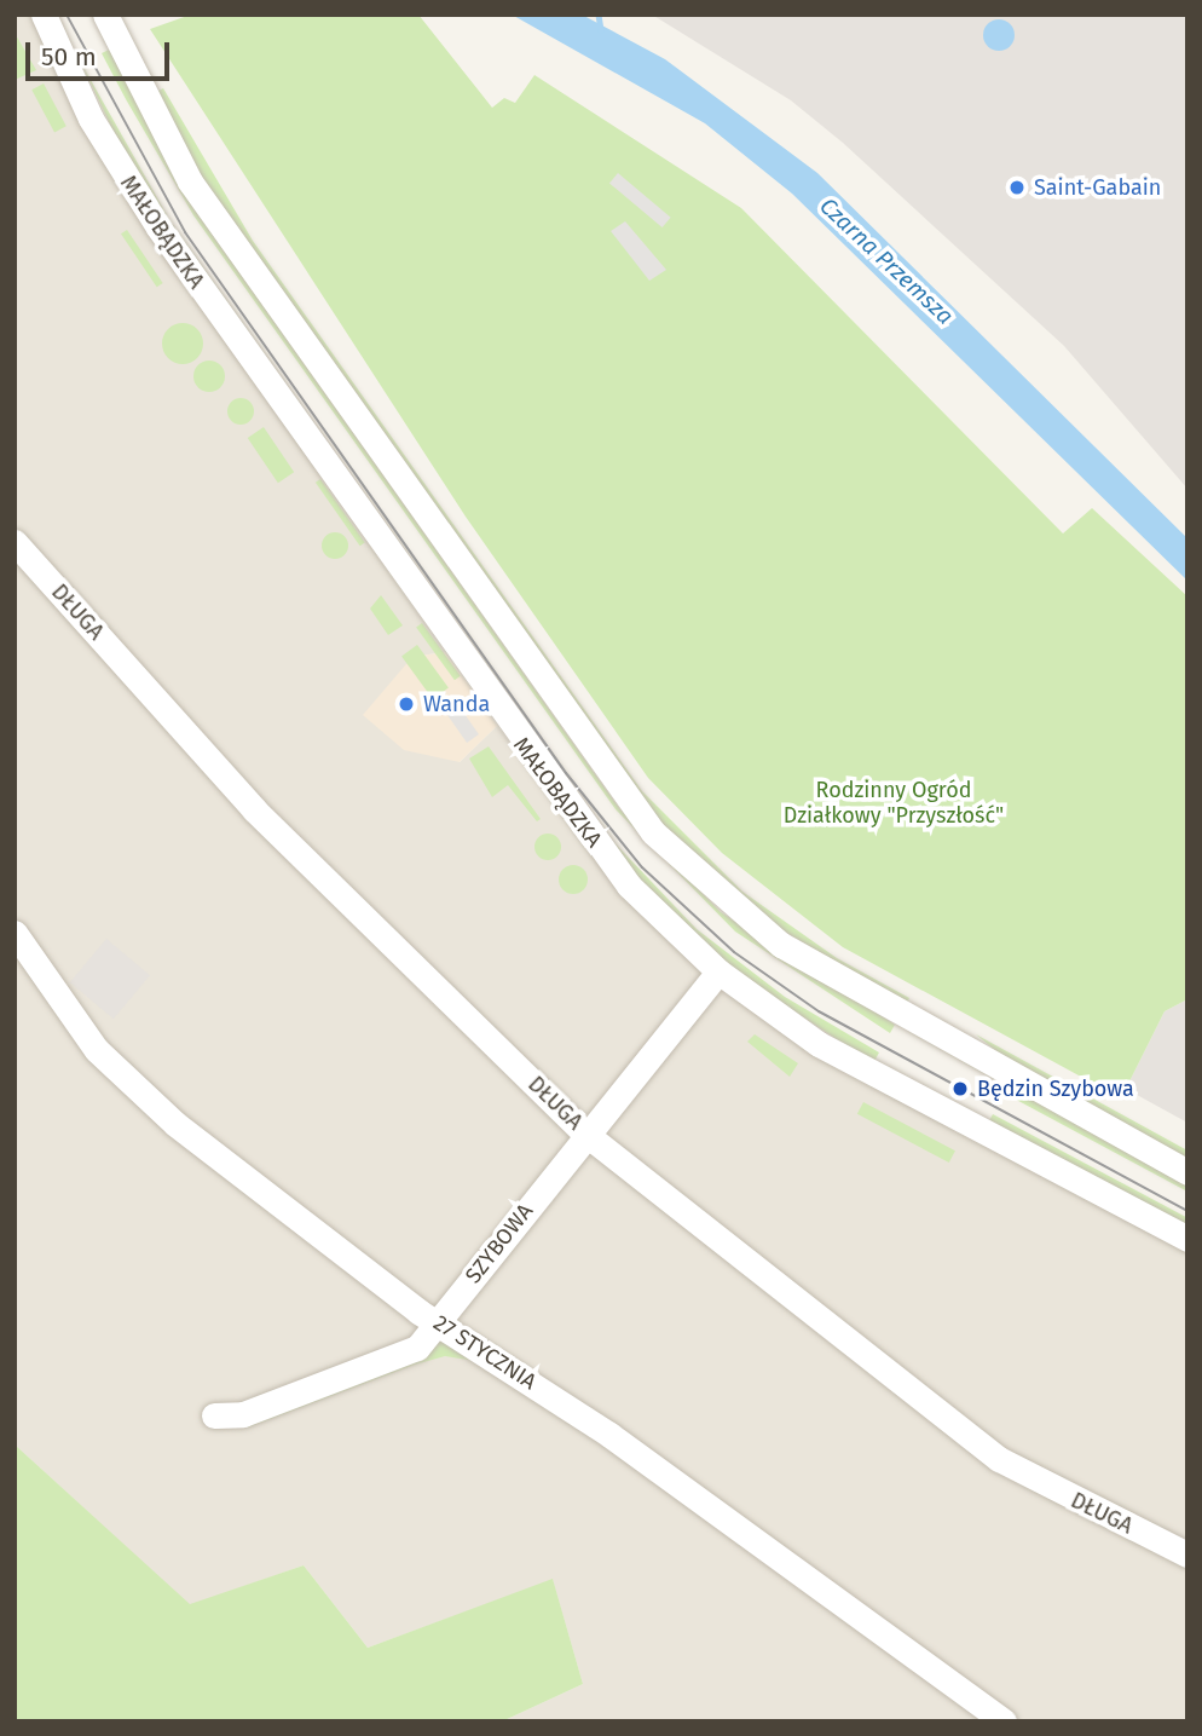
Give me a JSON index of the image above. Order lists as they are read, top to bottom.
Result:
{
  "streets": {
    "street": [
      "MAŁOBĄDZKA",
      "DŁUGA",
      "SZYBOWA",
      "27 STYCZNIA"
    ]
  },
  "crossings": [
    ["MAŁOBĄDZKA", "SZYBOWA"],
    ["DŁUGA", "SZYBOWA"],
    ["SZYBOWA", "27 STYCZNIA"]
  ],
  "water": ["Czarna Przemsza"],
  "parks": ["Rodzinny Ogród Działkowy \"Przyszłość\""],
  "places": ["Saint-Gabain", "Wanda", "Będzin Szybowa"],
  "scale_bar": "50 m"
}
